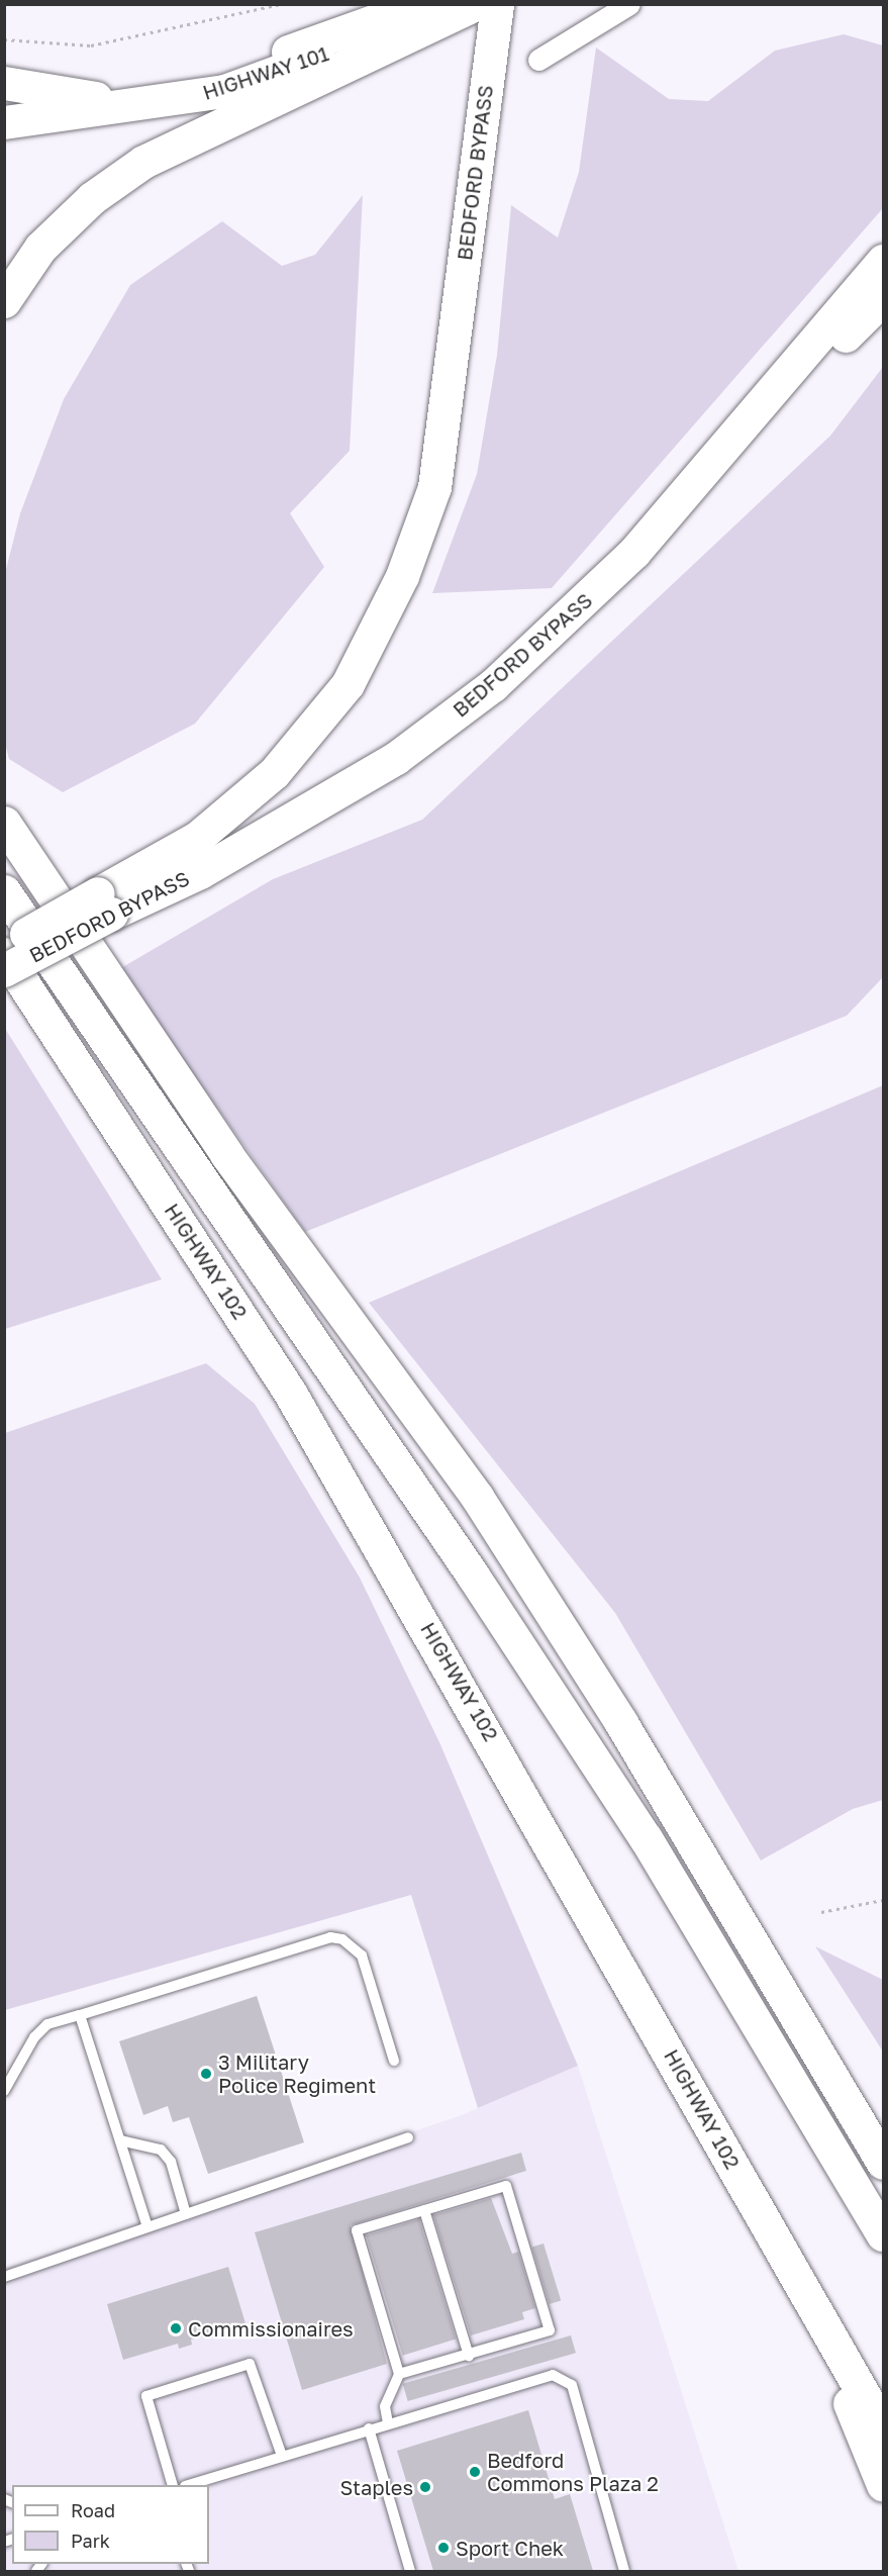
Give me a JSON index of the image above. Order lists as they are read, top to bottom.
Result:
{
  "streets": {
    "highway": ["HIGHWAY 101", "BEDFORD BYPASS", "HIGHWAY 102"]
  },
  "places": [
    "3 Military Police Regiment",
    "Commissionaires",
    "Bedford Commons Plaza 2",
    "Staples",
    "Sport Chek"
  ],
  "legend": ["Road", "Park"]
}
